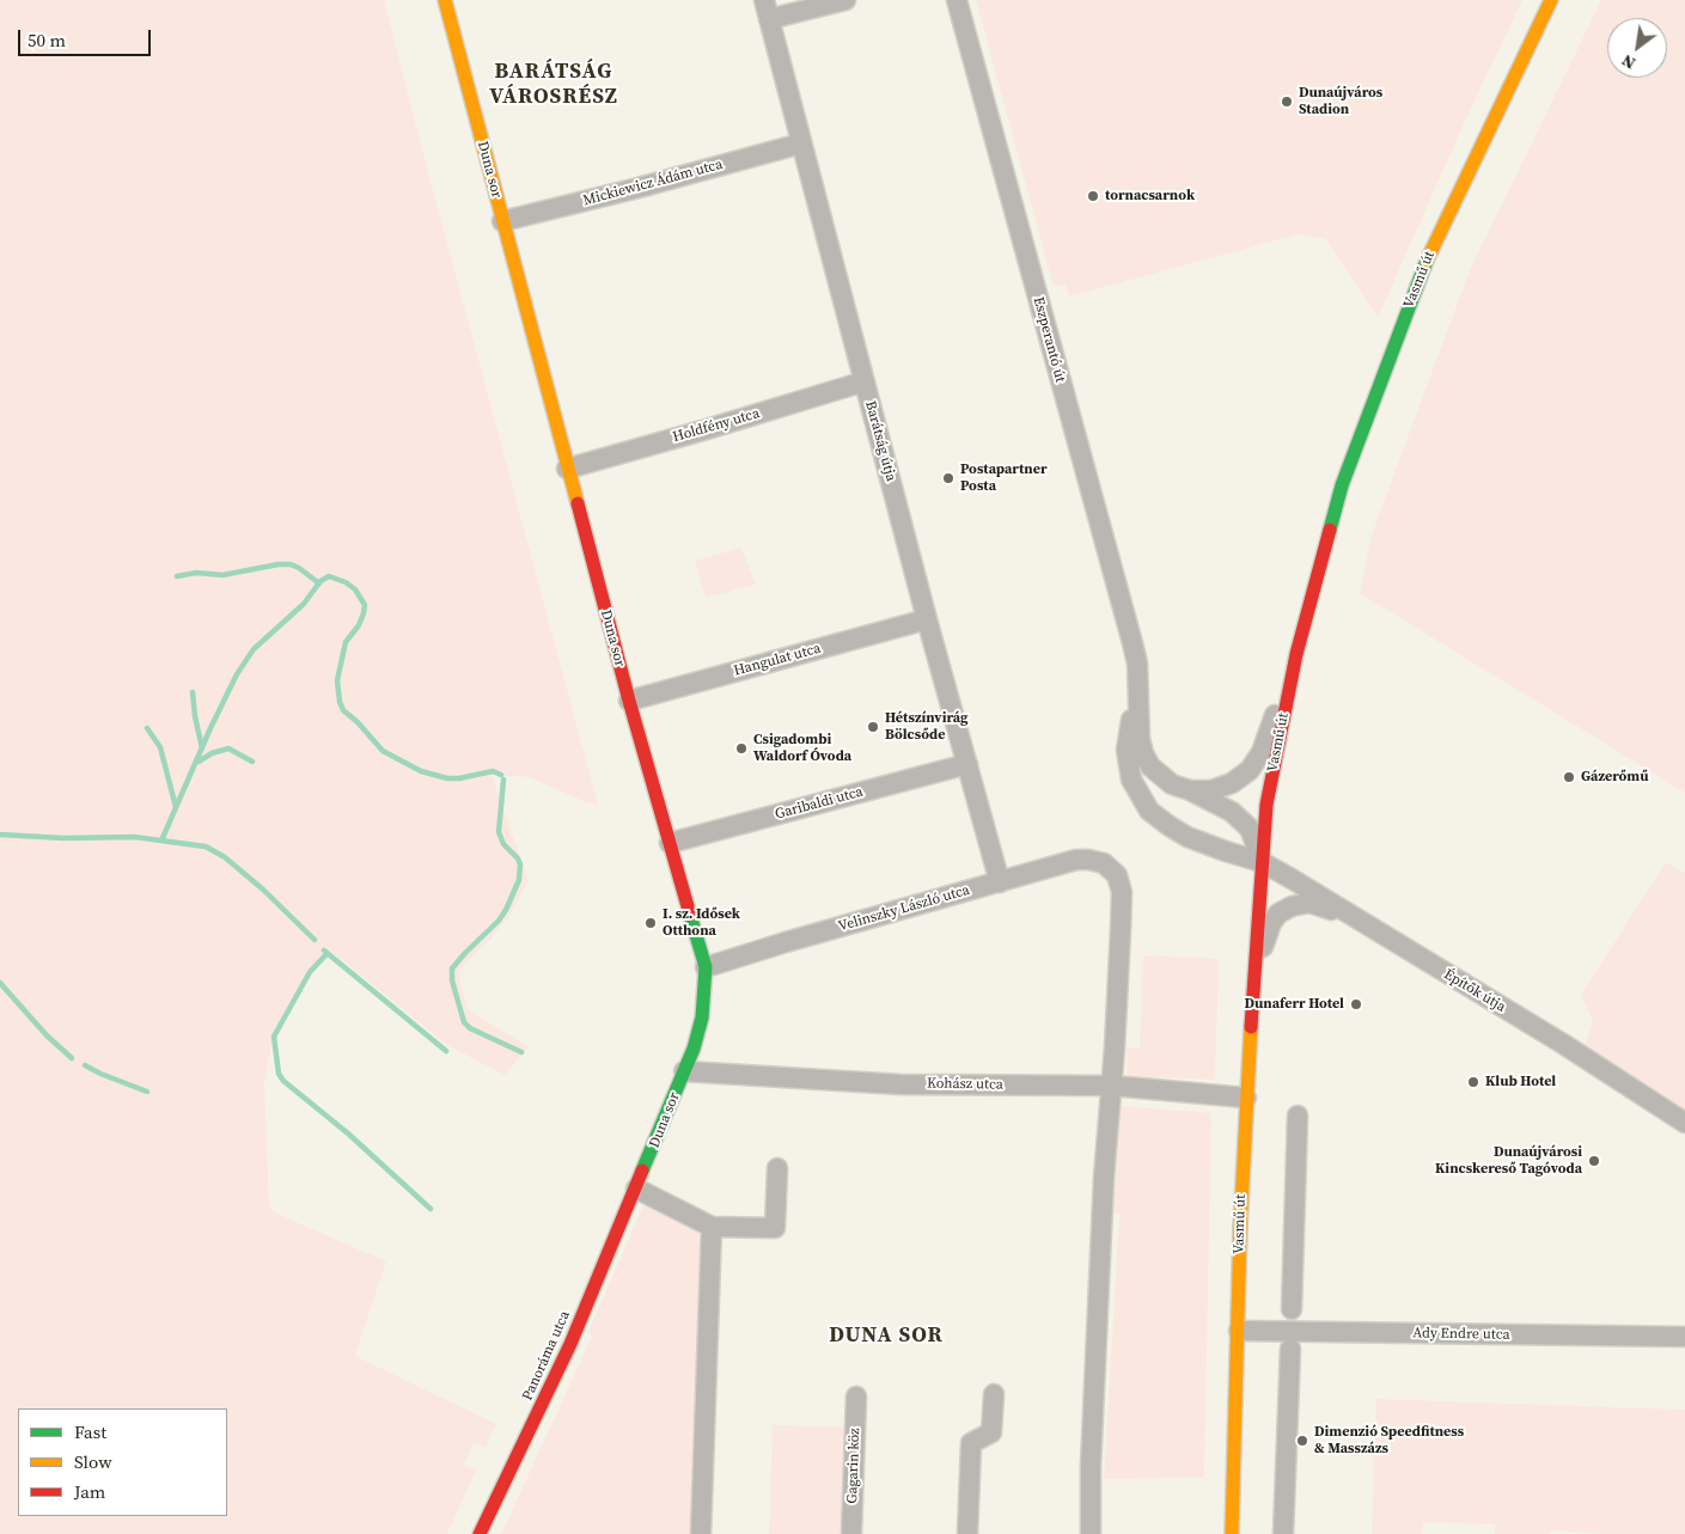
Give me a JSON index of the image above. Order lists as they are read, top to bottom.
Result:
{
  "streets": {
    "street": [
      "Duna sor",
      "Mickiewicz Ádám utca",
      "Vasmű út",
      "Eszperantó út",
      "Holdfény utca",
      "Barátság útja",
      "Hangulat utca",
      "Garibaldi utca",
      "Velinszky László utca",
      "Építők útja",
      "Kohász utca",
      "Ady Endre utca",
      "Panoráma utca",
      "Gagarin köz"
    ]
  },
  "crossings": [
    ["Duna sor", "Mickiewicz Ádám utca"],
    ["Duna sor", "Holdfény utca"],
    ["Duna sor", "Hangulat utca"],
    ["Duna sor", "Garibaldi utca"],
    ["Duna sor", "Velinszky László utca"],
    ["Duna sor", "Kohász utca"],
    ["Duna sor", "Panoráma utca"],
    ["Mickiewicz Ádám utca", "Barátság útja"],
    ["Vasmű út", "Eszperantó út"],
    ["Vasmű út", "Építők útja"],
    ["Vasmű út", "Kohász utca"],
    ["Vasmű út", "Ady Endre utca"],
    ["Eszperantó út", "Építők útja"],
    ["Holdfény utca", "Barátság útja"],
    ["Barátság útja", "Hangulat utca"],
    ["Barátság útja", "Garibaldi utca"],
    ["Barátság útja", "Velinszky László utca"],
    ["Velinszky László utca", "Kohász utca"]
  ],
  "districts": ["BARÁTSÁG VÁROSRÉSZ", "DUNA SOR"],
  "places": [
    "Dunaújváros Stadion",
    "tornacsarnok",
    "Postapartner Posta",
    "Hétszínvirág Bölcsőde",
    "Csigadombi Waldorf Óvoda",
    "Gázerőmű",
    "I. sz. Idősek Otthona",
    "Dunaferr Hotel",
    "Klub Hotel",
    "Dunaújvárosi Kincskereső Tagóvoda",
    "Dimenzió Speedfitness & Masszázs"
  ],
  "legend": ["Fast", "Slow", "Jam"],
  "scale_bar": "50 m",
  "north": "bottom left"
}
